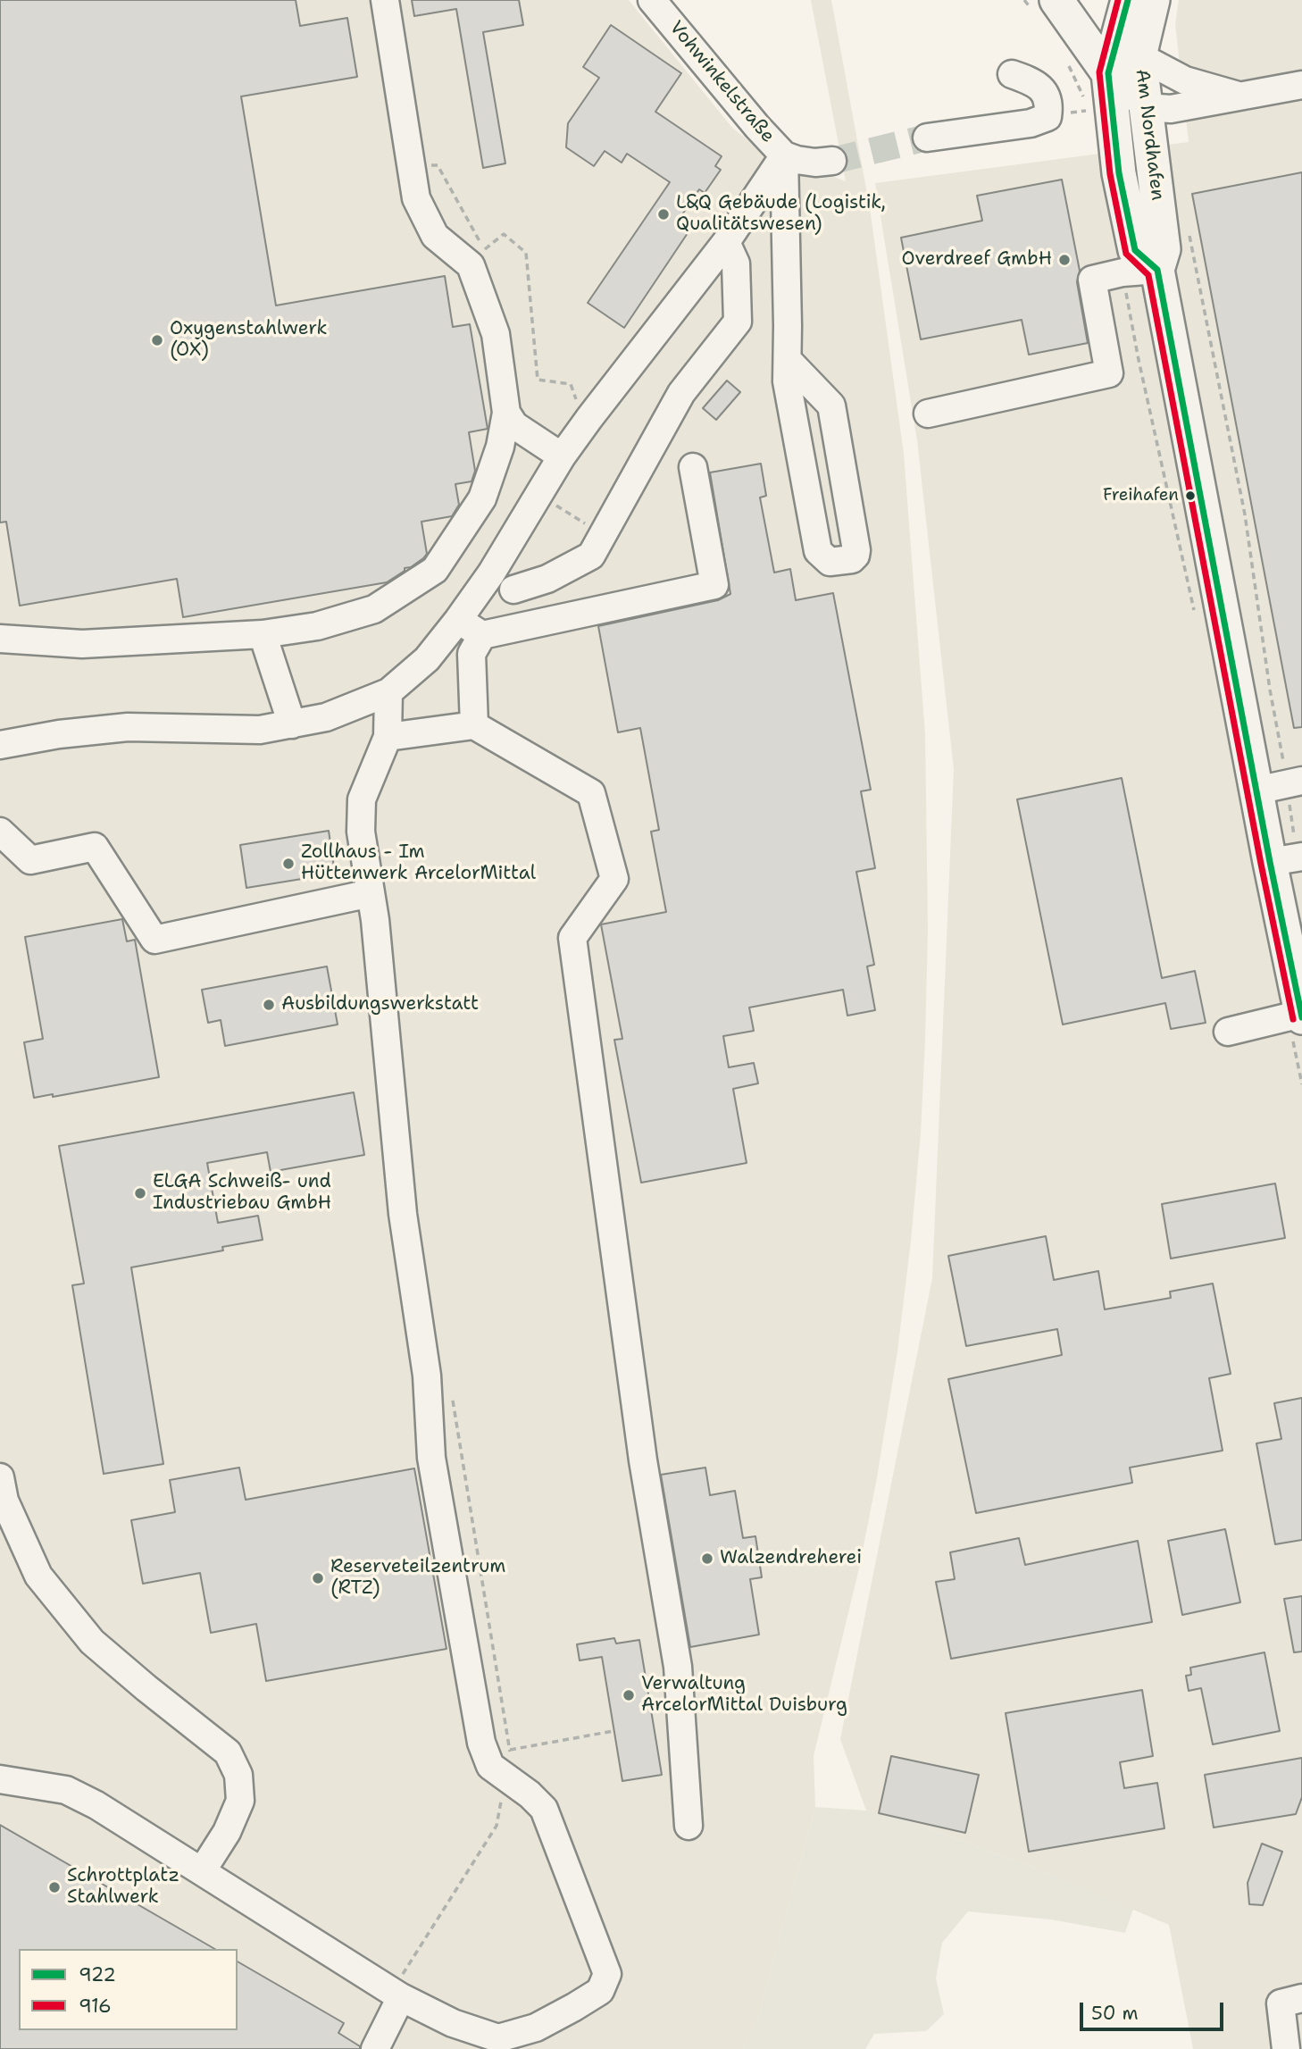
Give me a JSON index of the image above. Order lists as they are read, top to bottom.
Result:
{
  "streets": {
    "main road": ["Am Nordhafen"],
    "street": ["Vohwinkelstraße"]
  },
  "places": [
    "L&Q Gebäude (Logistik, Qualitätswesen)",
    "Overdreef GmbH",
    "Oxygenstahlwerk (OX)",
    "Freihafen",
    "Zollhaus - Im Hüttenwerk ArcelorMittal",
    "Ausbildungswerkstatt",
    "ELGA Schweiß- und Industriebau GmbH",
    "Walzendreherei",
    "Reserveteilzentrum (RTZ)",
    "Verwaltung ArcelorMittal Duisburg",
    "Schrottplatz Stahlwerk"
  ],
  "lines": ["transit line 922", "transit line 916"],
  "legend": ["922", "916"],
  "scale_bar": "50 m"
}
